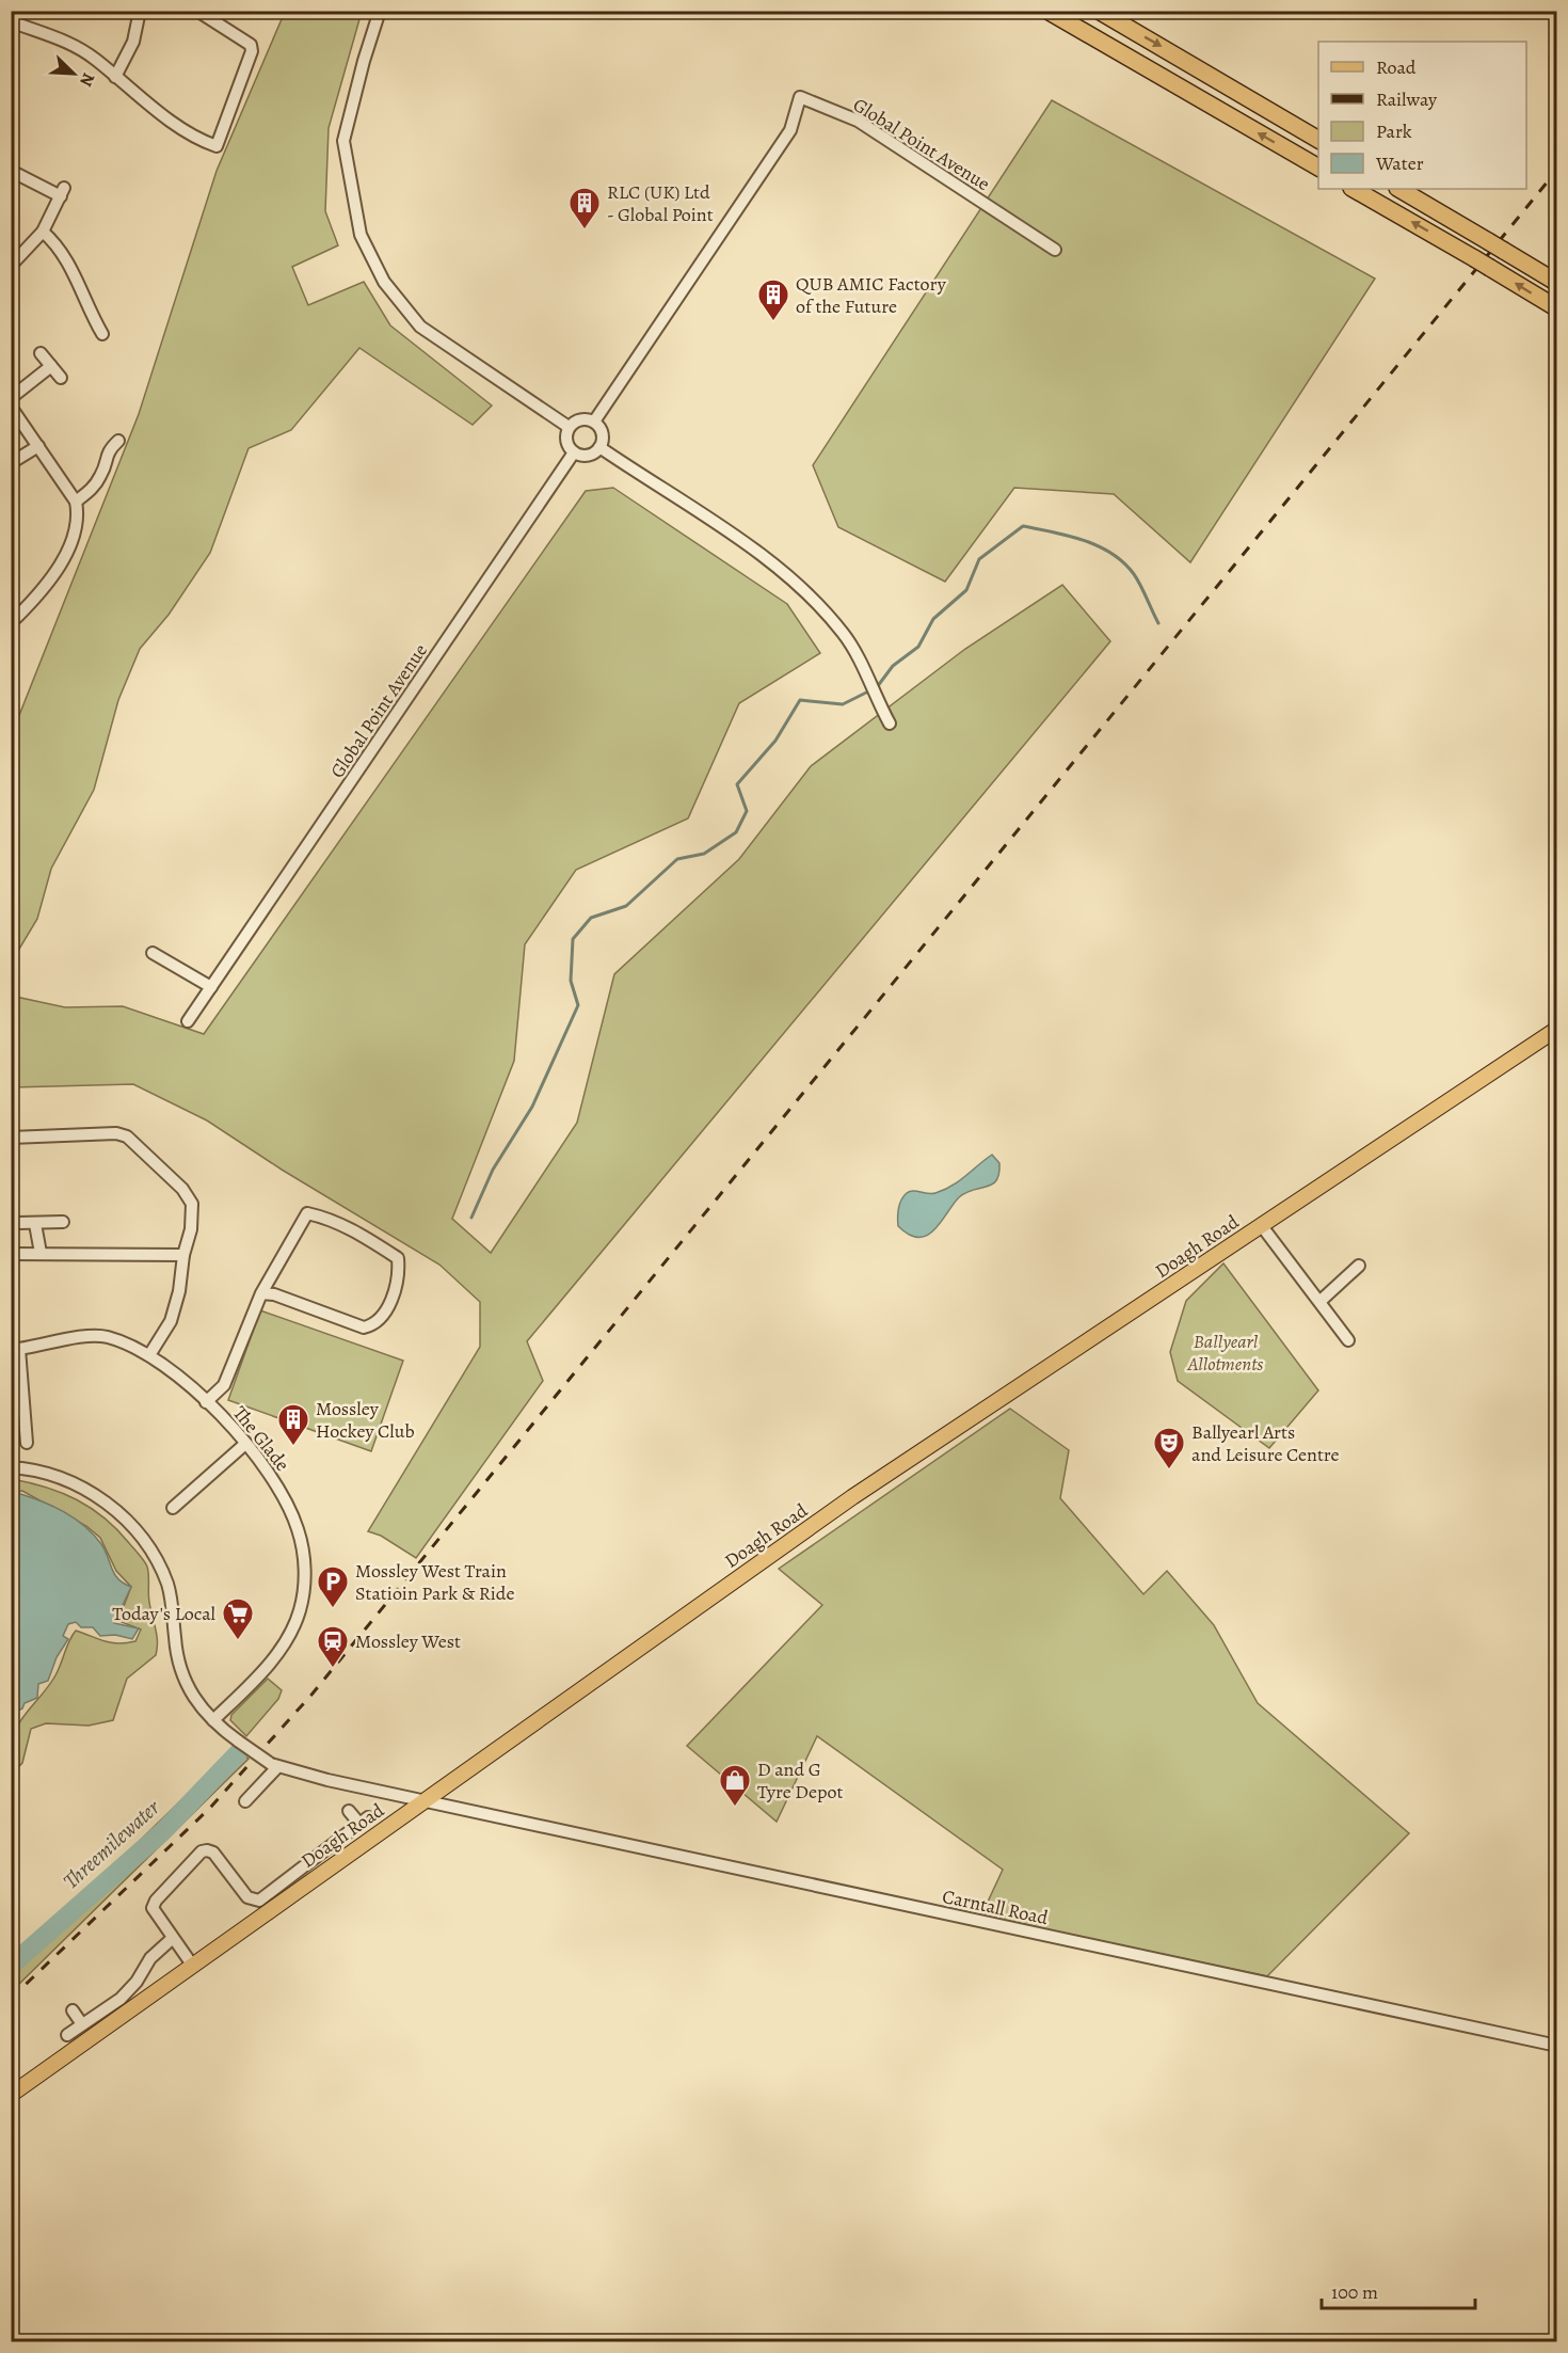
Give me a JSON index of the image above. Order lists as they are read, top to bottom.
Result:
{
  "streets": {
    "main road": ["Doagh Road"],
    "street": ["Global Point Avenue", "The Glade", "Carntall Road"]
  },
  "crossings": [
    ["Doagh Road", "Carntall Road"]
  ],
  "water": ["Threemilewater"],
  "parks": ["Ballyearl Allotments"],
  "places": {
    "building": ["RLC (UK) Ltd - Global Point", "QUB AMIC Factory of the Future", "Mossley Hockey Club"],
    "theatre": ["Ballyearl Arts and Leisure Centre"],
    "parking": ["Mossley West Train Statioin Park & Ride"],
    "supermarket": ["Today's Local"],
    "station": ["Mossley West"],
    "shop": ["D and G Tyre Depot"]
  },
  "legend": [
    "Road",
    "Railway",
    "Park",
    "Water"
  ],
  "scale_bar": "100 m",
  "north": "bottom right"
}
